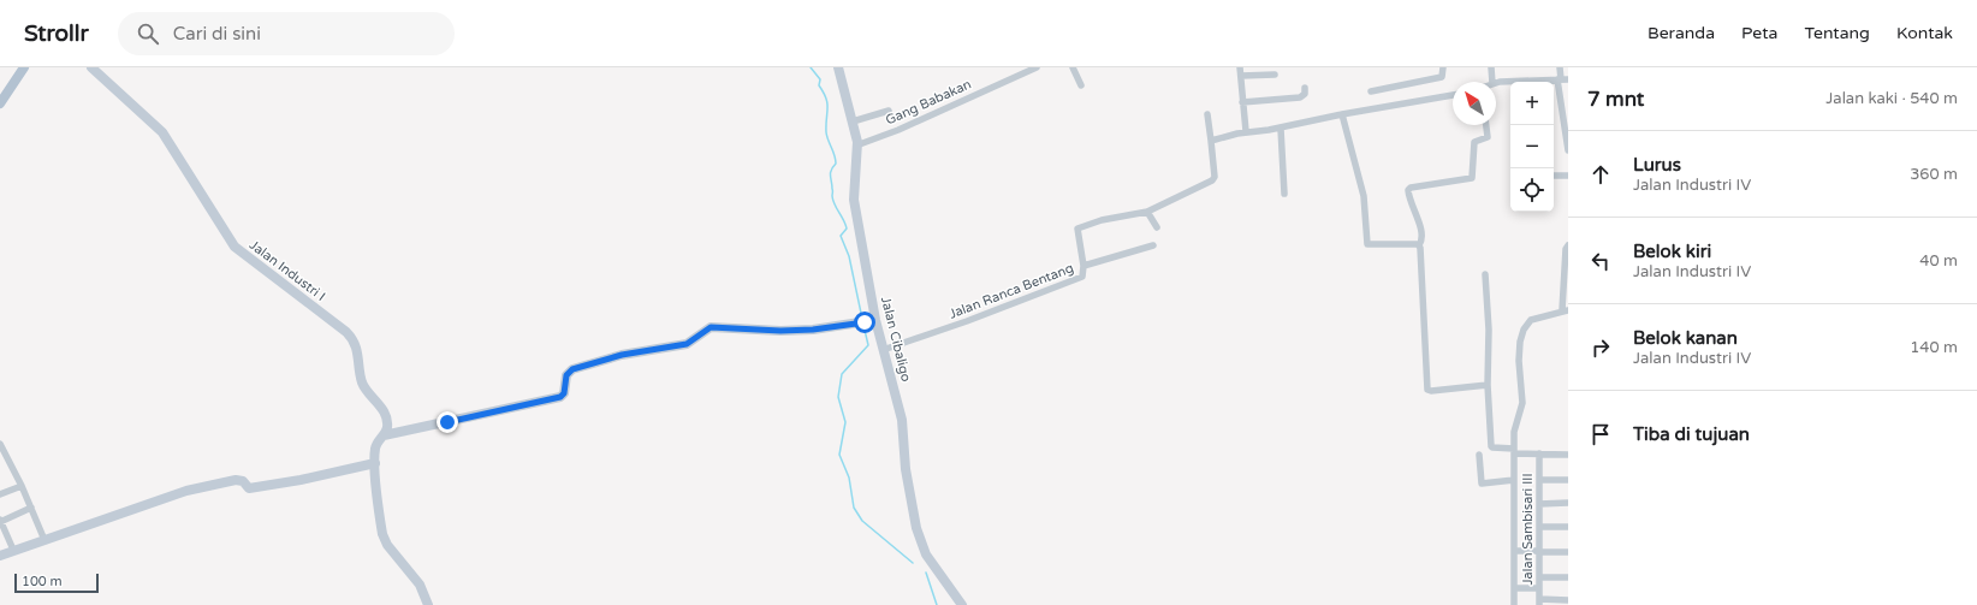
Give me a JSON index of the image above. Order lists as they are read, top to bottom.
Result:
{
  "streets": {
    "main road": ["Jalan Industri I", "Jalan Cibaligo"],
    "street": ["Gang Babakan", "Jalan Ranca Bentang", "Jalan Sambisari III"]
  },
  "crossings": [
    ["Gang Babakan", "Jalan Cibaligo"],
    ["Jalan Ranca Bentang", "Jalan Cibaligo"]
  ],
  "scale_bar": "100 m",
  "north": "top left",
  "page": {
    "header": "Strollr",
    "search": "Cari di sini",
    "nav": [
      "Beranda",
      "Peta",
      "Tentang",
      "Kontak"
    ],
    "heading": ["7 mnt", "Jalan kaki · 540 m"],
    "map_buttons": ["+", "−"],
    "list": [
      ["Lurus", "Jalan Industri IV", "360 m"],
      ["Belok kiri", "Jalan Industri IV", "40 m"],
      ["Belok kanan", "Jalan Industri IV", "140 m"],
      "Tiba di tujuan"
    ],
    "scale": "100 m"
  }
}
